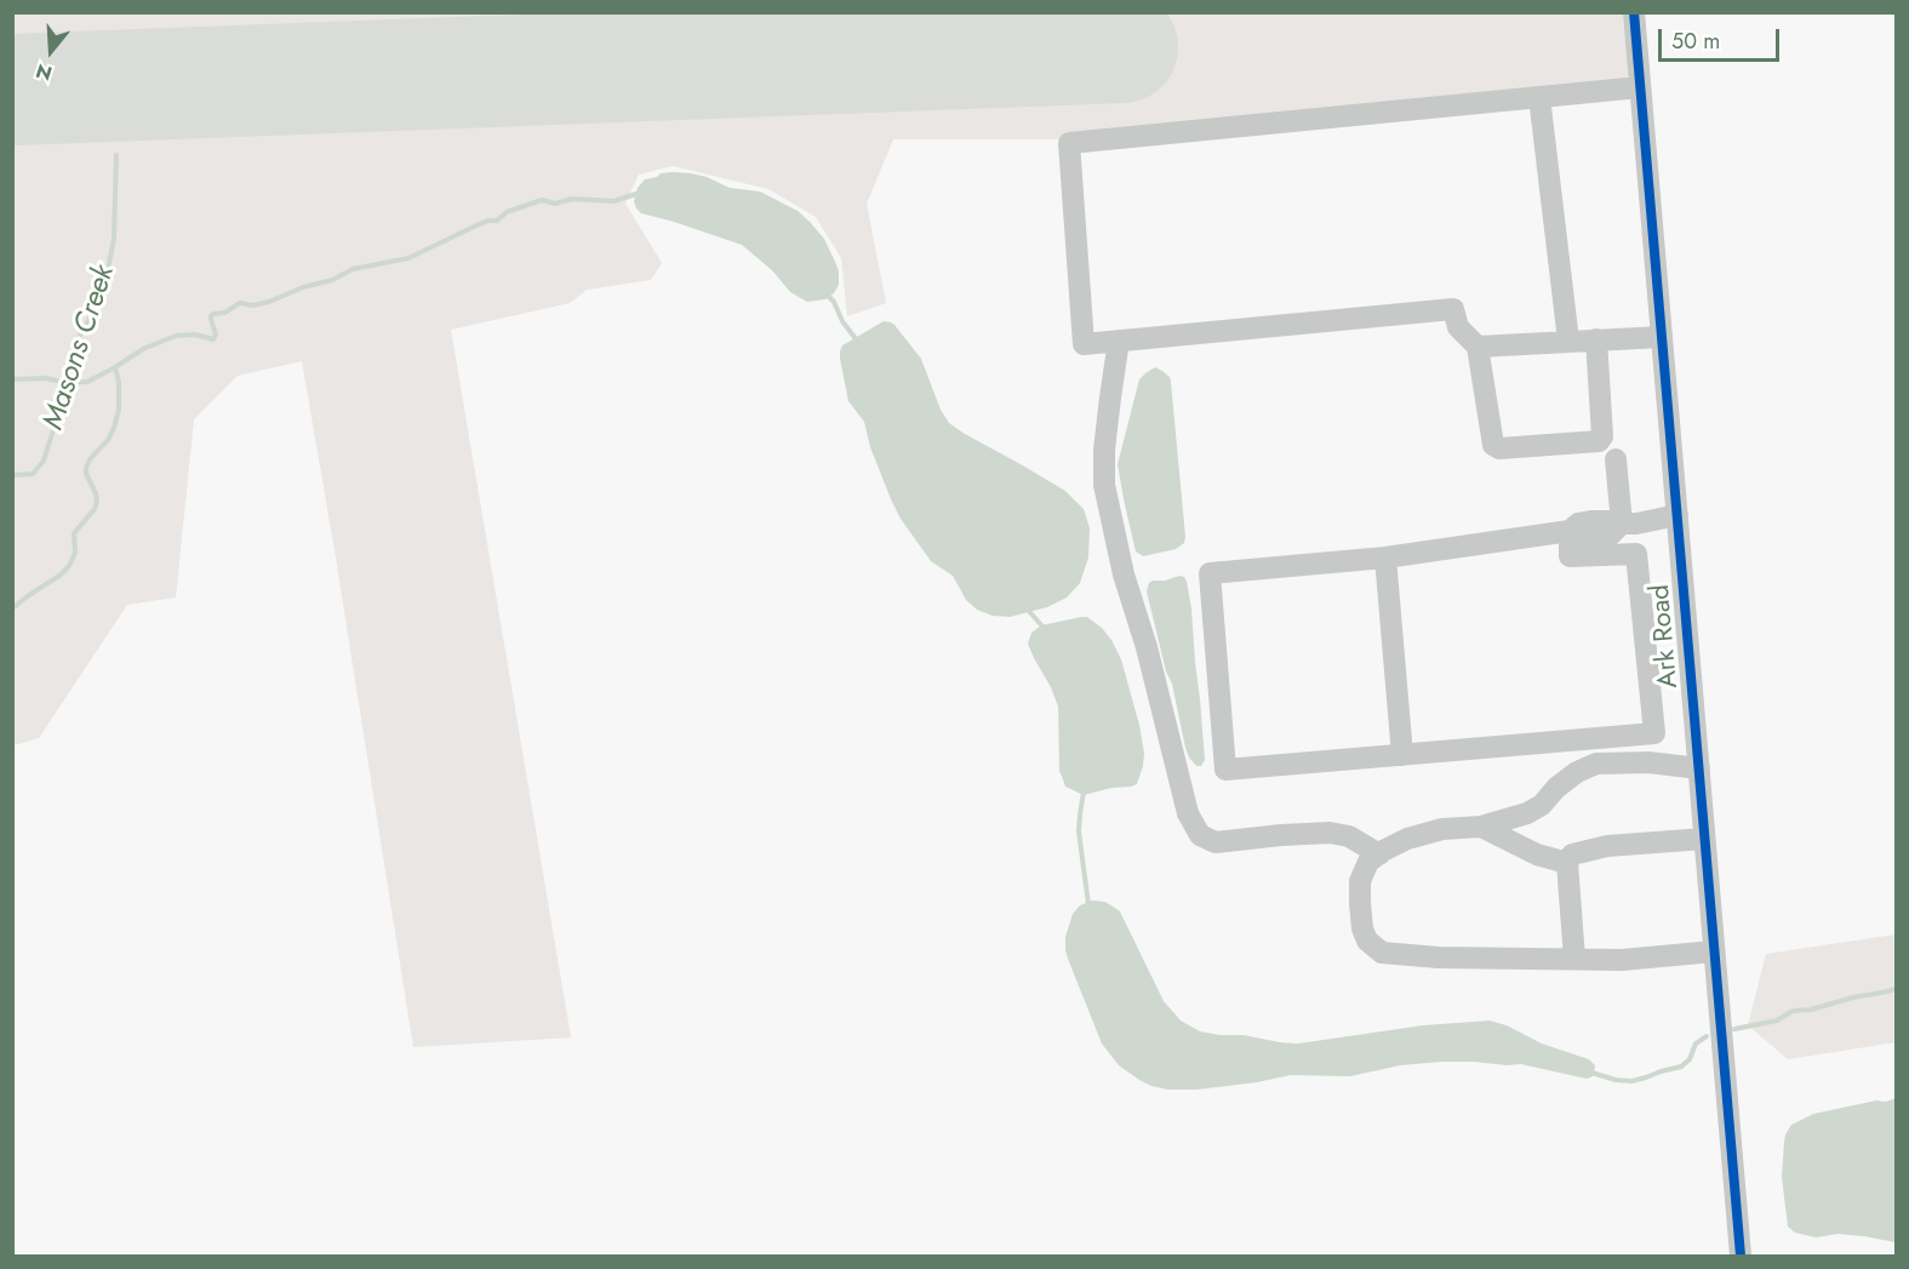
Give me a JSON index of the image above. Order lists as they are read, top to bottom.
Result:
{
  "streets": {
    "street": ["Ark Road"]
  },
  "water": ["Masons Creek"],
  "scale_bar": "50 m",
  "north": "bottom"
}
